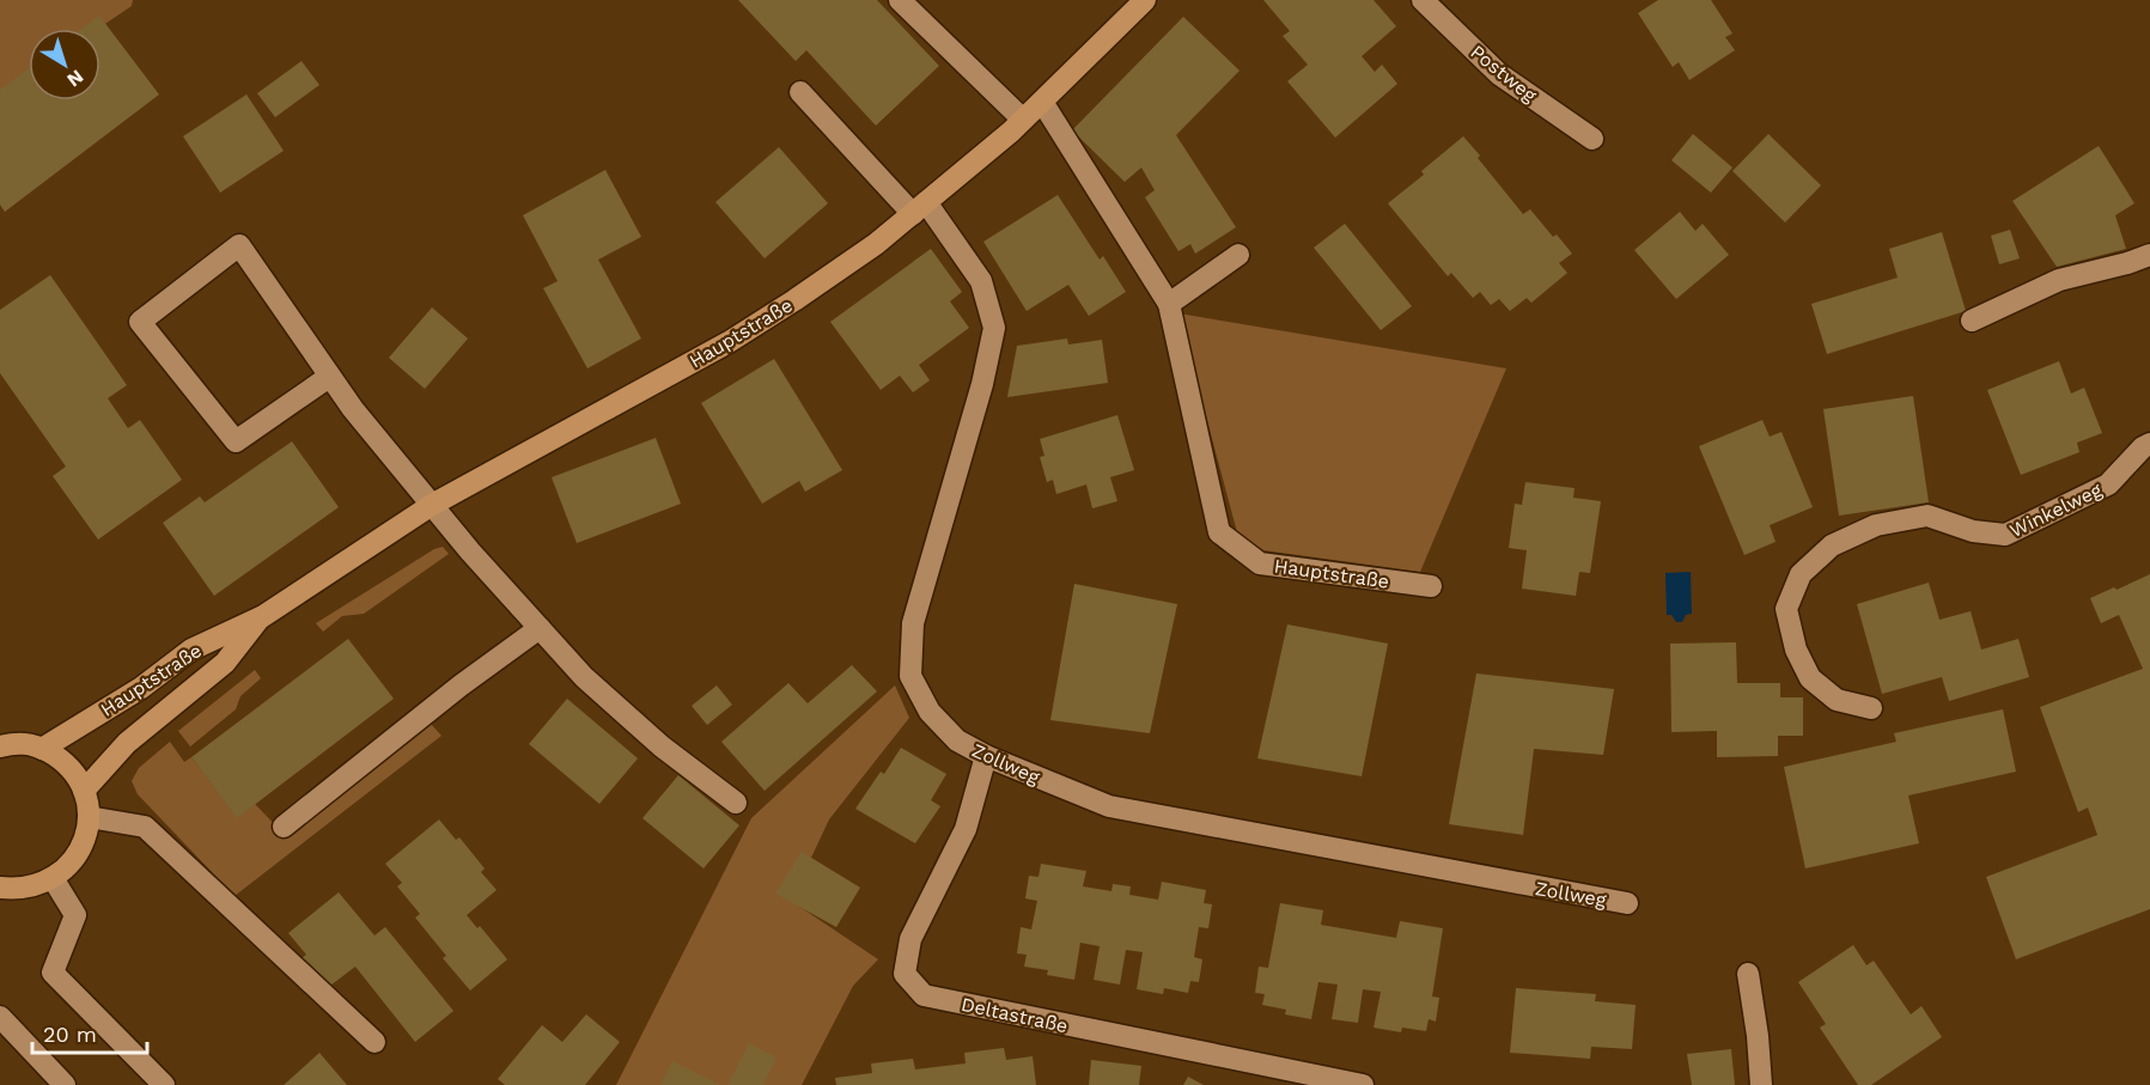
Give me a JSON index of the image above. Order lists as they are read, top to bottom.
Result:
{
  "streets": {
    "main road": ["Hauptstraße"],
    "street": [
      "Postweg",
      "Winkelweg",
      "Zollweg",
      "Deltastraße"
    ]
  },
  "crossings": [
    ["Hauptstraße", "Zollweg"],
    ["Zollweg", "Deltastraße"]
  ],
  "scale_bar": "20 m",
  "north": "bottom right"
}
